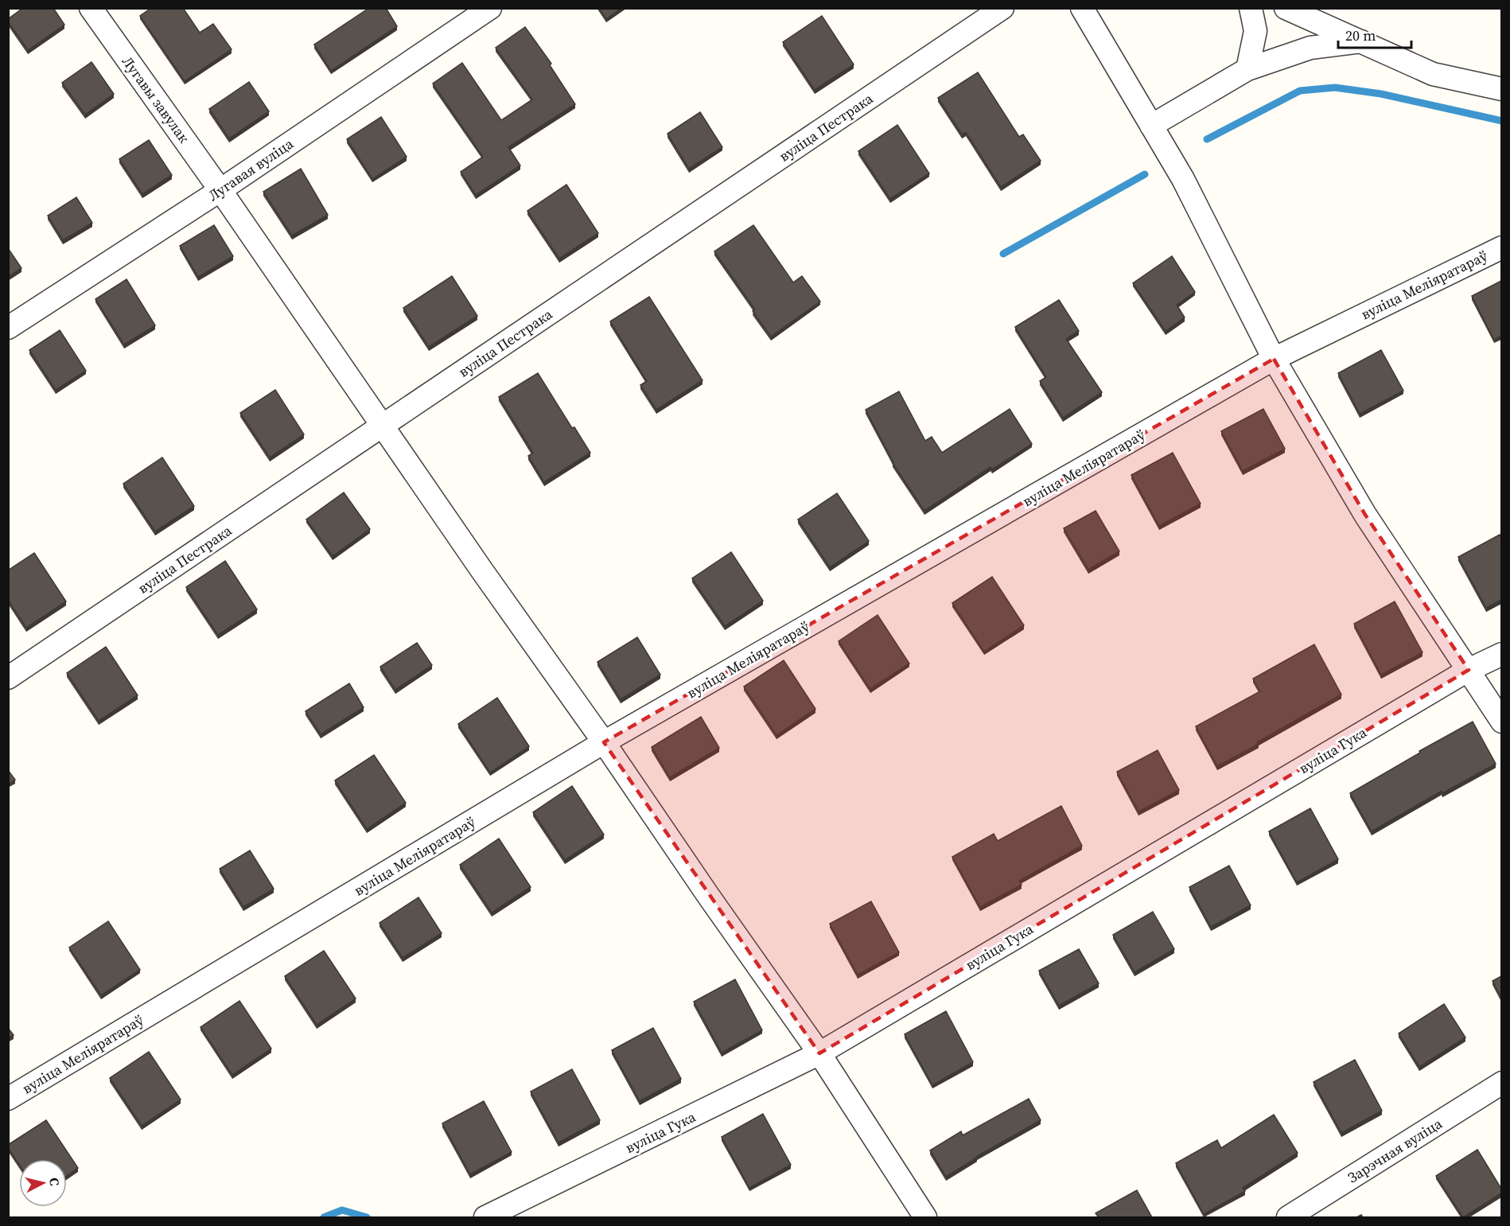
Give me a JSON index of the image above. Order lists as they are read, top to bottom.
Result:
{
  "streets": {
    "street": [
      "Лугавы завулак",
      "вуліца Пестрака",
      "Лугавая вуліца",
      "вуліца Меліяратараў",
      "вуліца Гука",
      "Зарэчная вуліца"
    ]
  },
  "crossings": [
    ["Лугавы завулак", "вуліца Пестрака"],
    ["Лугавы завулак", "Лугавая вуліца"],
    ["Лугавы завулак", "вуліца Меліяратараў"],
    ["Лугавы завулак", "вуліца Гука"]
  ],
  "scale_bar": "20 m",
  "north": "right"
}
